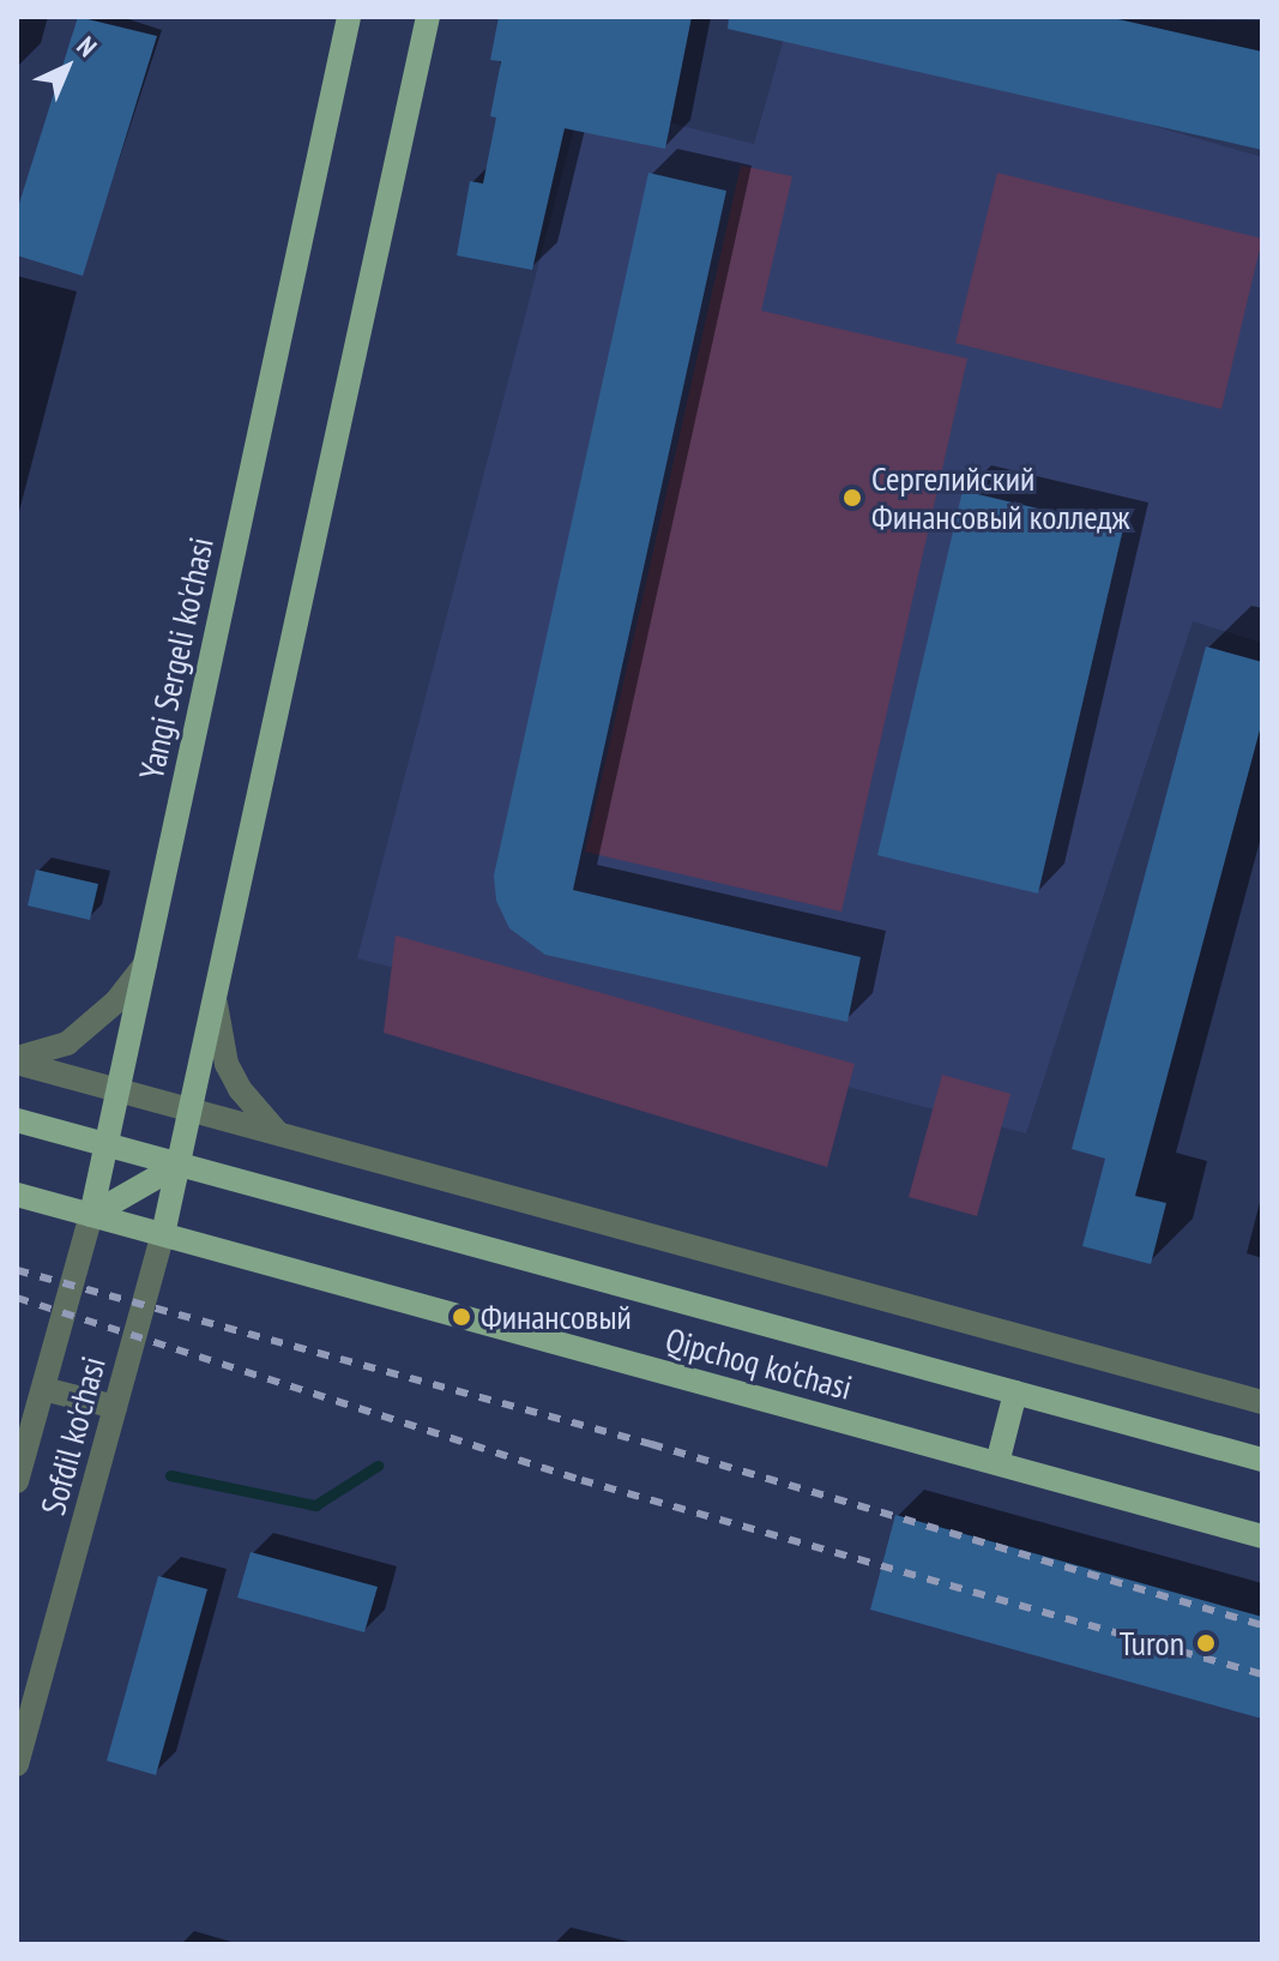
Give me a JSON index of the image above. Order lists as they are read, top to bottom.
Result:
{
  "streets": {
    "main road": ["Yangi Sergeli ko'chasi", "Qipchoq ko'chasi"],
    "street": ["Sofdil ko'chasi"]
  },
  "crossings": [
    ["Yangi Sergeli ko'chasi", "Qipchoq ko'chasi"],
    ["Yangi Sergeli ko'chasi", "Sofdil ko'chasi"],
    ["Qipchoq ko'chasi", "Sofdil ko'chasi"]
  ],
  "places": ["Сергелийский Финансовый колледж", "Финансовый", "Turon"],
  "north": "top right"
}
